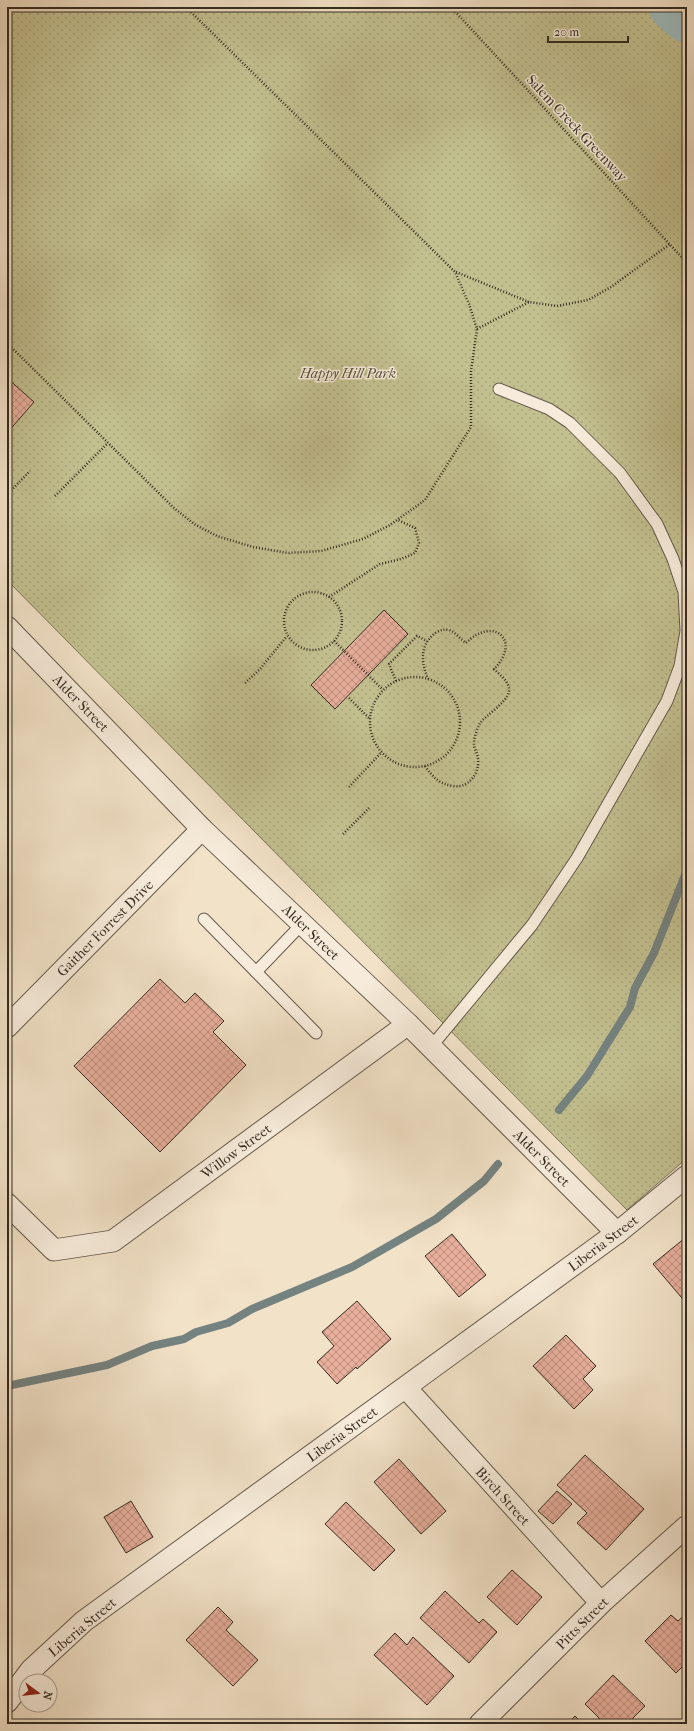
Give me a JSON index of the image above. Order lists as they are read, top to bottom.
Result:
{
  "streets": {
    "street": [
      "Alder Street",
      "Gaither Forrest Drive",
      "Willow Street",
      "Liberia Street",
      "Birch Street",
      "Pitts Street"
    ],
    "path": ["Salem Creek Greenway"]
  },
  "crossings": [
    ["Alder Street", "Gaither Forrest Drive"],
    ["Alder Street", "Willow Street"],
    ["Alder Street", "Liberia Street"],
    ["Liberia Street", "Birch Street"],
    ["Birch Street", "Pitts Street"]
  ],
  "parks": ["Happy Hill Park"],
  "scale_bar": "20 m",
  "north": "right"
}
